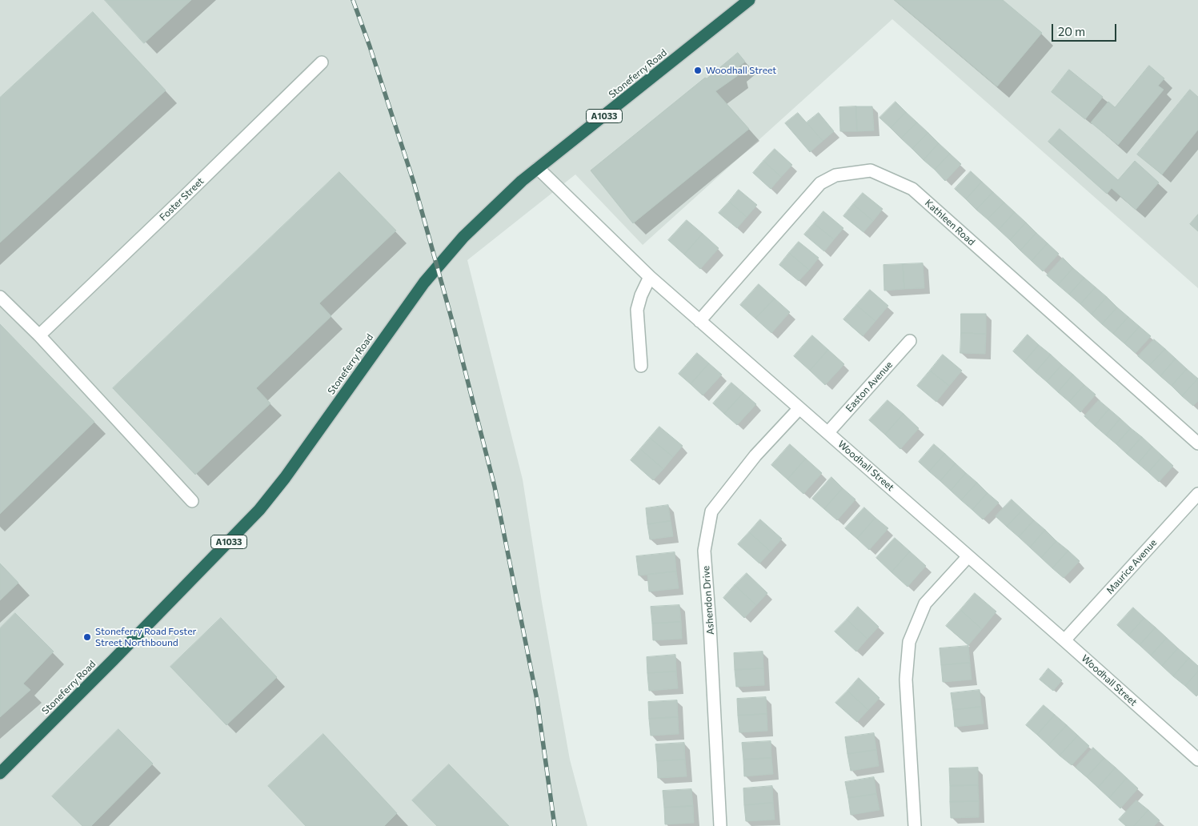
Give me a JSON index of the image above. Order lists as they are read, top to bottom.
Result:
{
  "streets": {
    "highway": ["Stoneferry Road", "A1033"],
    "street": [
      "Foster Street",
      "Kathleen Road",
      "Easton Avenue",
      "Woodhall Street",
      "Maurice Avenue",
      "Ashendon Drive"
    ]
  },
  "crossings": [
    ["Stoneferry Road", "Woodhall Street"],
    ["Kathleen Road", "Woodhall Street"],
    ["Easton Avenue", "Woodhall Street"],
    ["Woodhall Street", "Maurice Avenue"],
    ["Woodhall Street", "Ashendon Drive"]
  ],
  "places": ["Woodhall Street", "Stoneferry Road Foster Street Northbound"],
  "scale_bar": "20 m"
}
